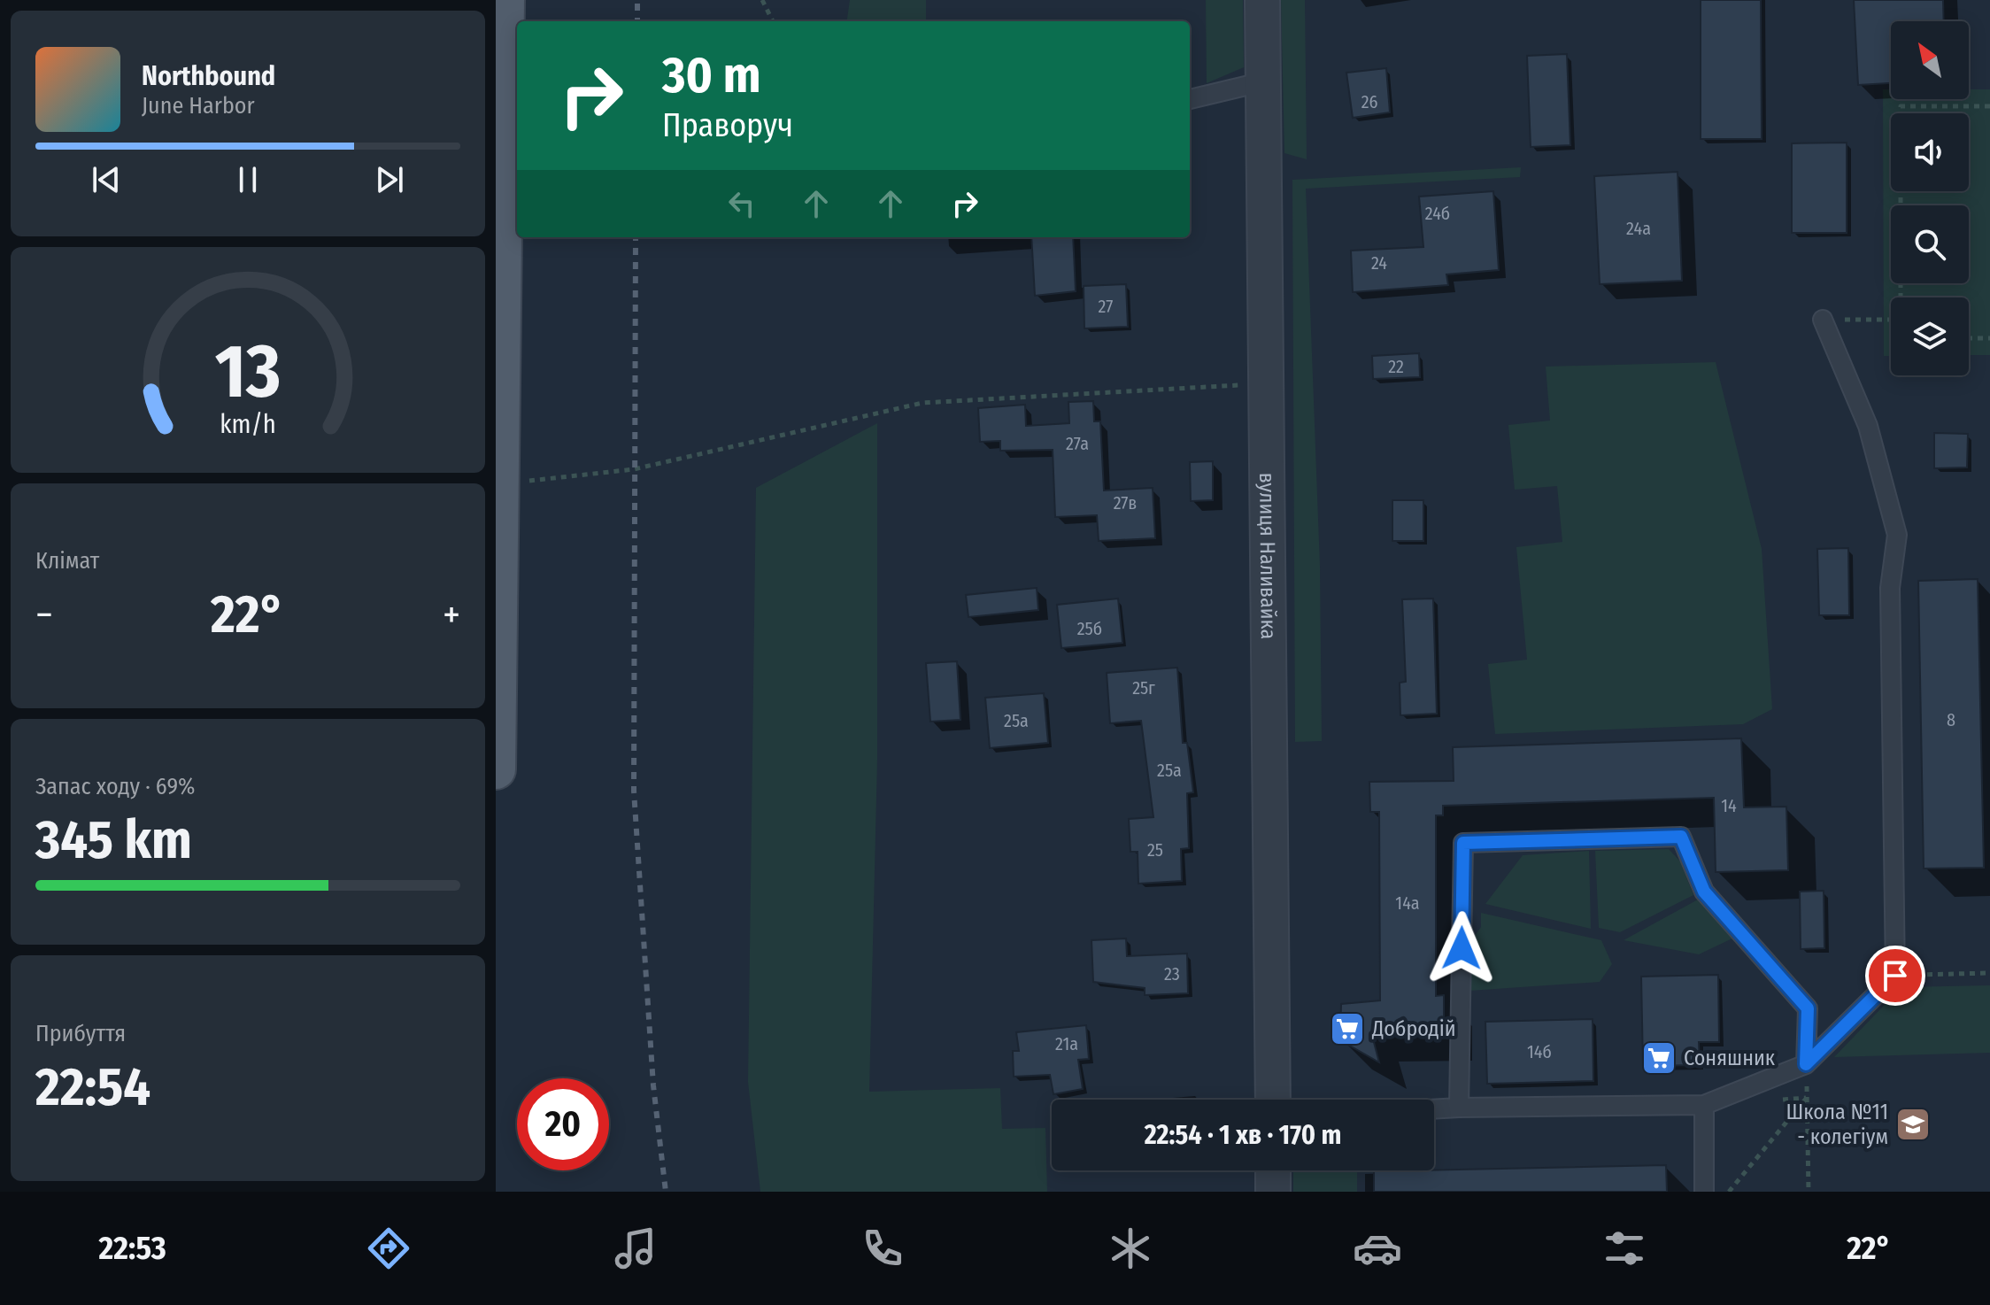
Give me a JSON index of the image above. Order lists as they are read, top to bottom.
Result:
{
  "streets": {
    "street": ["вулиця Наливайка"]
  },
  "places": {
    "supermarket": ["Добродій", "Соняшник"],
    "school or university": ["Школа №11 - колегіум"]
  },
  "house_numbers": [
    "26",
    "24б",
    "24а",
    "24",
    "27",
    "22",
    "27а",
    "27в",
    "25б",
    "25г",
    "8",
    "25а",
    "25а",
    "14",
    "25",
    "14а",
    "23",
    "21а",
    "14б"
  ],
  "north": "top left",
  "page": {
    "turn": ["30 m", "Праворуч"],
    "song": ["Northbound", "June Harbor"],
    "tile": [
      "Клімат",
      ["Запас ходу · 69%", "345 km"],
      ["Прибуття", "22:54"]
    ],
    "heat": ["−", "22°", "+"],
    "limit": "20",
    "trip": "22:54 · 1 хв · 170 m",
    "tabs": ["22:53", "22°"],
    "gauge": ["13", "km/h"]
  }
}
